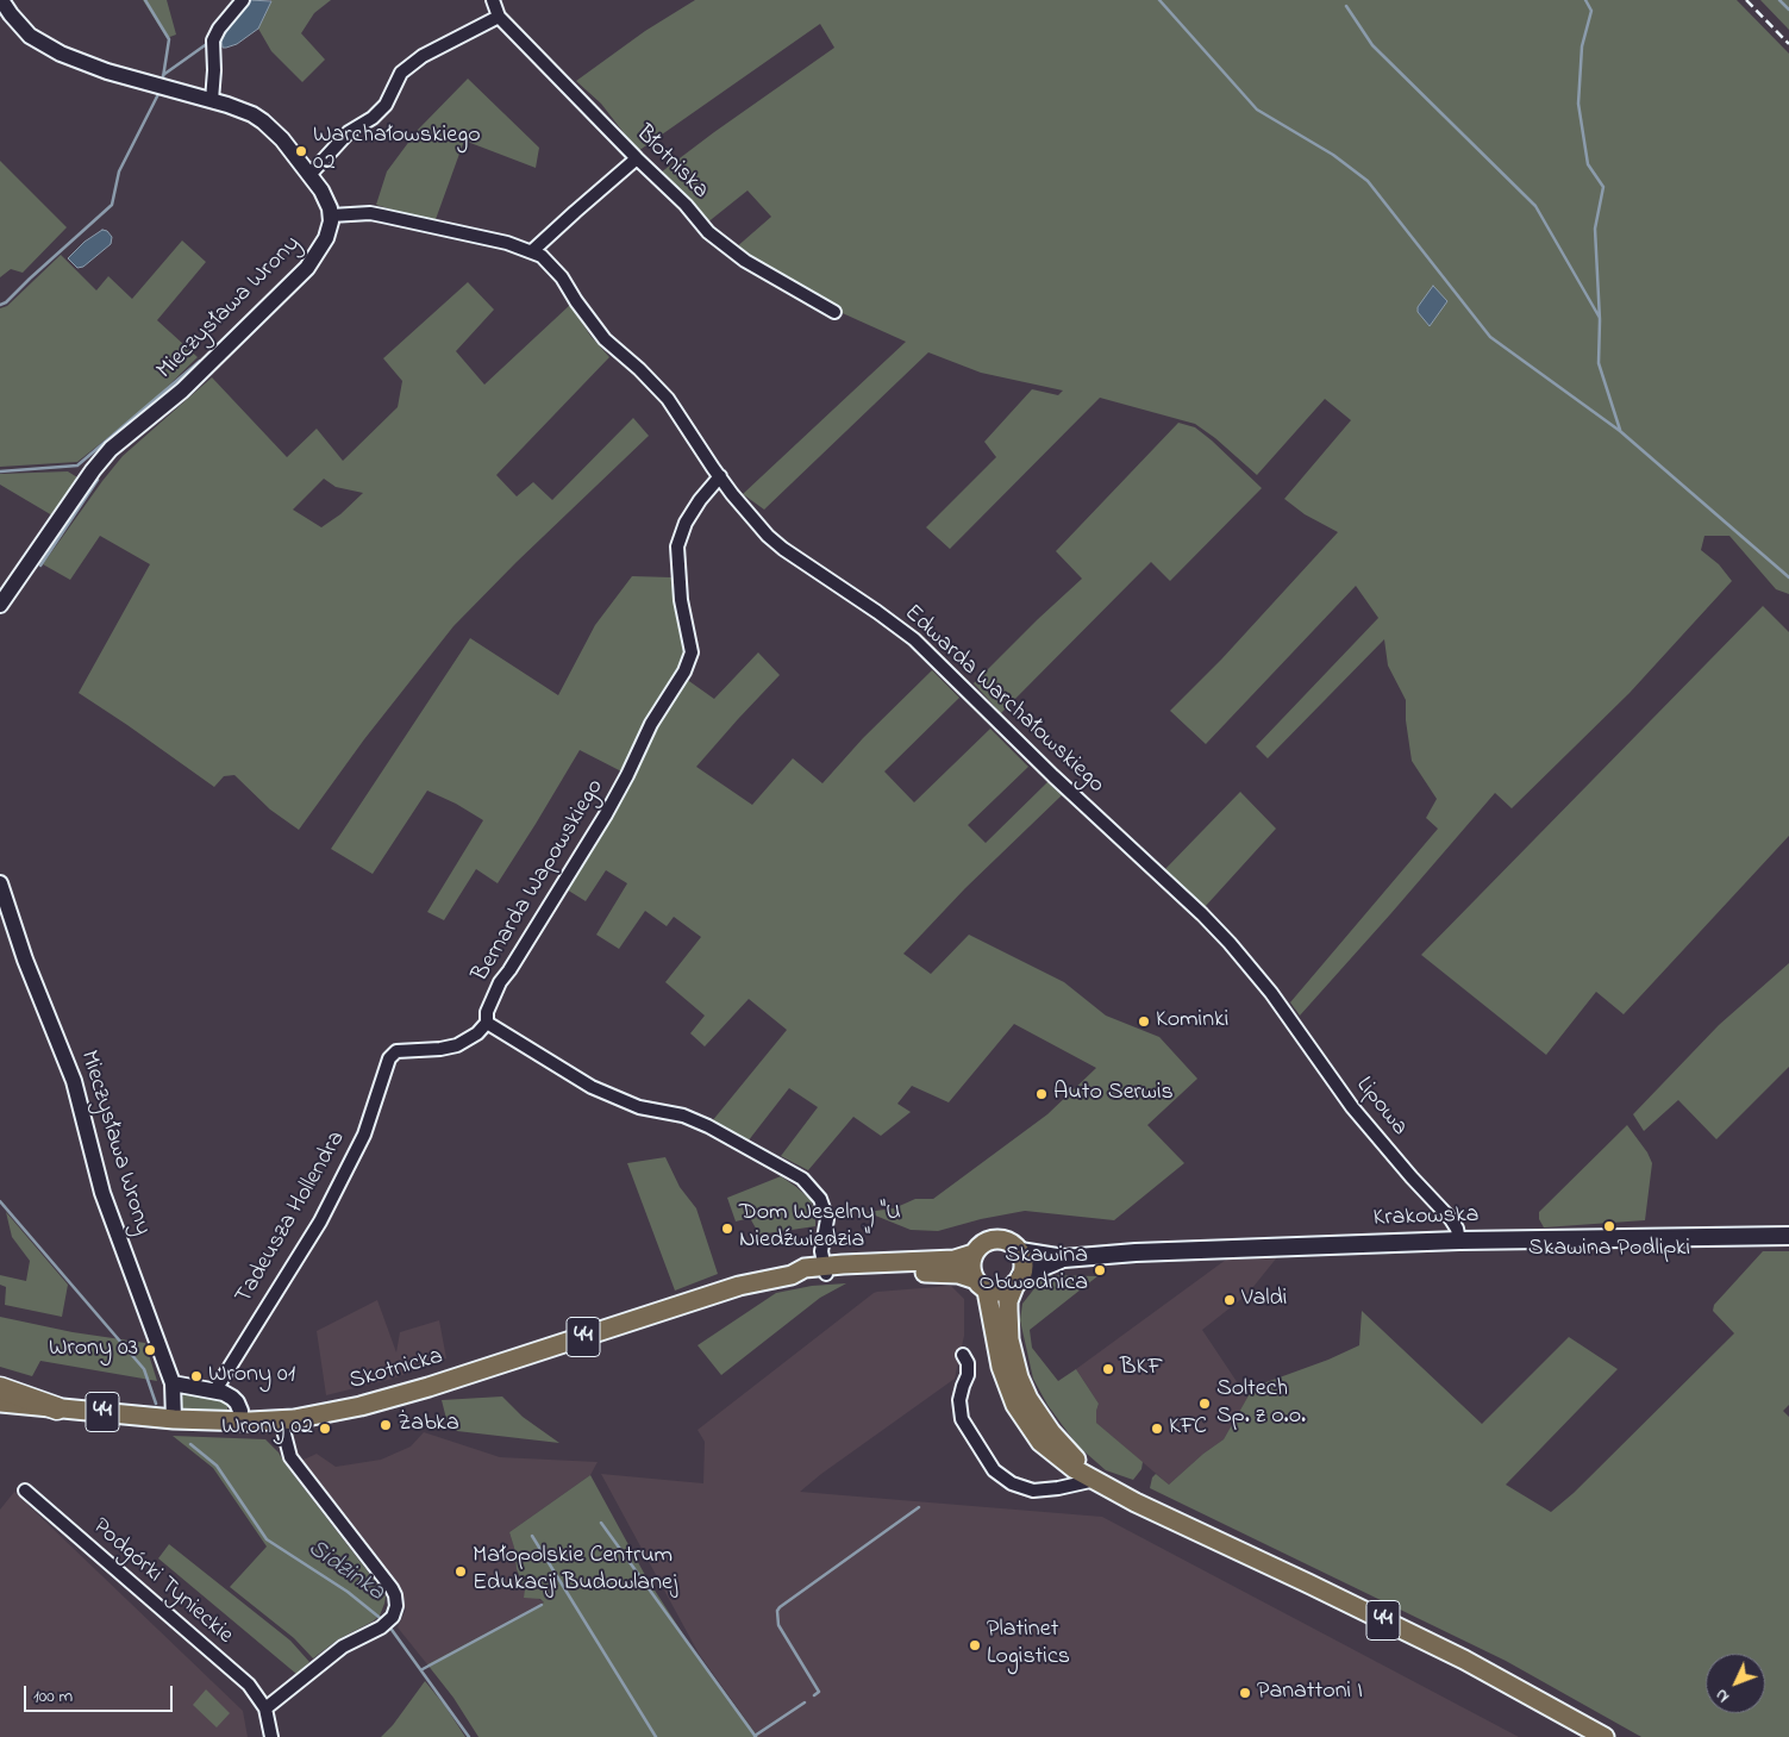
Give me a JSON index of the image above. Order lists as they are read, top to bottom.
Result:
{
  "streets": {
    "main road": ["Krakowska", "44", "Skotnicka"],
    "street": [
      "Błotniska",
      "Mieczysława Wrony",
      "Edwarda Warchałowskiego",
      "Bernarda Wapowskiego",
      "Lipowa",
      "Tadeusza Hollendra",
      "Podgórki Tynieckie"
    ]
  },
  "crossings": [
    ["Mieczysława Wrony", "Edwarda Warchałowskiego"],
    ["Mieczysława Wrony", "Skotnicka"],
    ["Edwarda Warchałowskiego", "Bernarda Wapowskiego"],
    ["Edwarda Warchałowskiego", "Lipowa"],
    ["Bernarda Wapowskiego", "Tadeusza Hollendra"],
    ["Lipowa", "Krakowska"],
    ["Krakowska", "44"],
    ["44", "Skotnicka"]
  ],
  "water": ["Sidzinka"],
  "places": [
    "Warchałowskiego 02",
    "Kominki",
    "Auto Serwis",
    "Skawina Podlipki",
    "Dom Weselny \"U Niedźwiedzia\"",
    "Skawina Obwodnica",
    "Valdi",
    "Wrony 03",
    "BKF",
    "Wrony 01",
    "Soltech Sp. z o.o.",
    "Żabka",
    "Wrony 02",
    "KFC",
    "Małopolskie Centrum Edukacji Budowlanej",
    "Platinet Logistics",
    "Panattoni I"
  ],
  "scale_bar": "100 m",
  "north": "bottom left"
}
